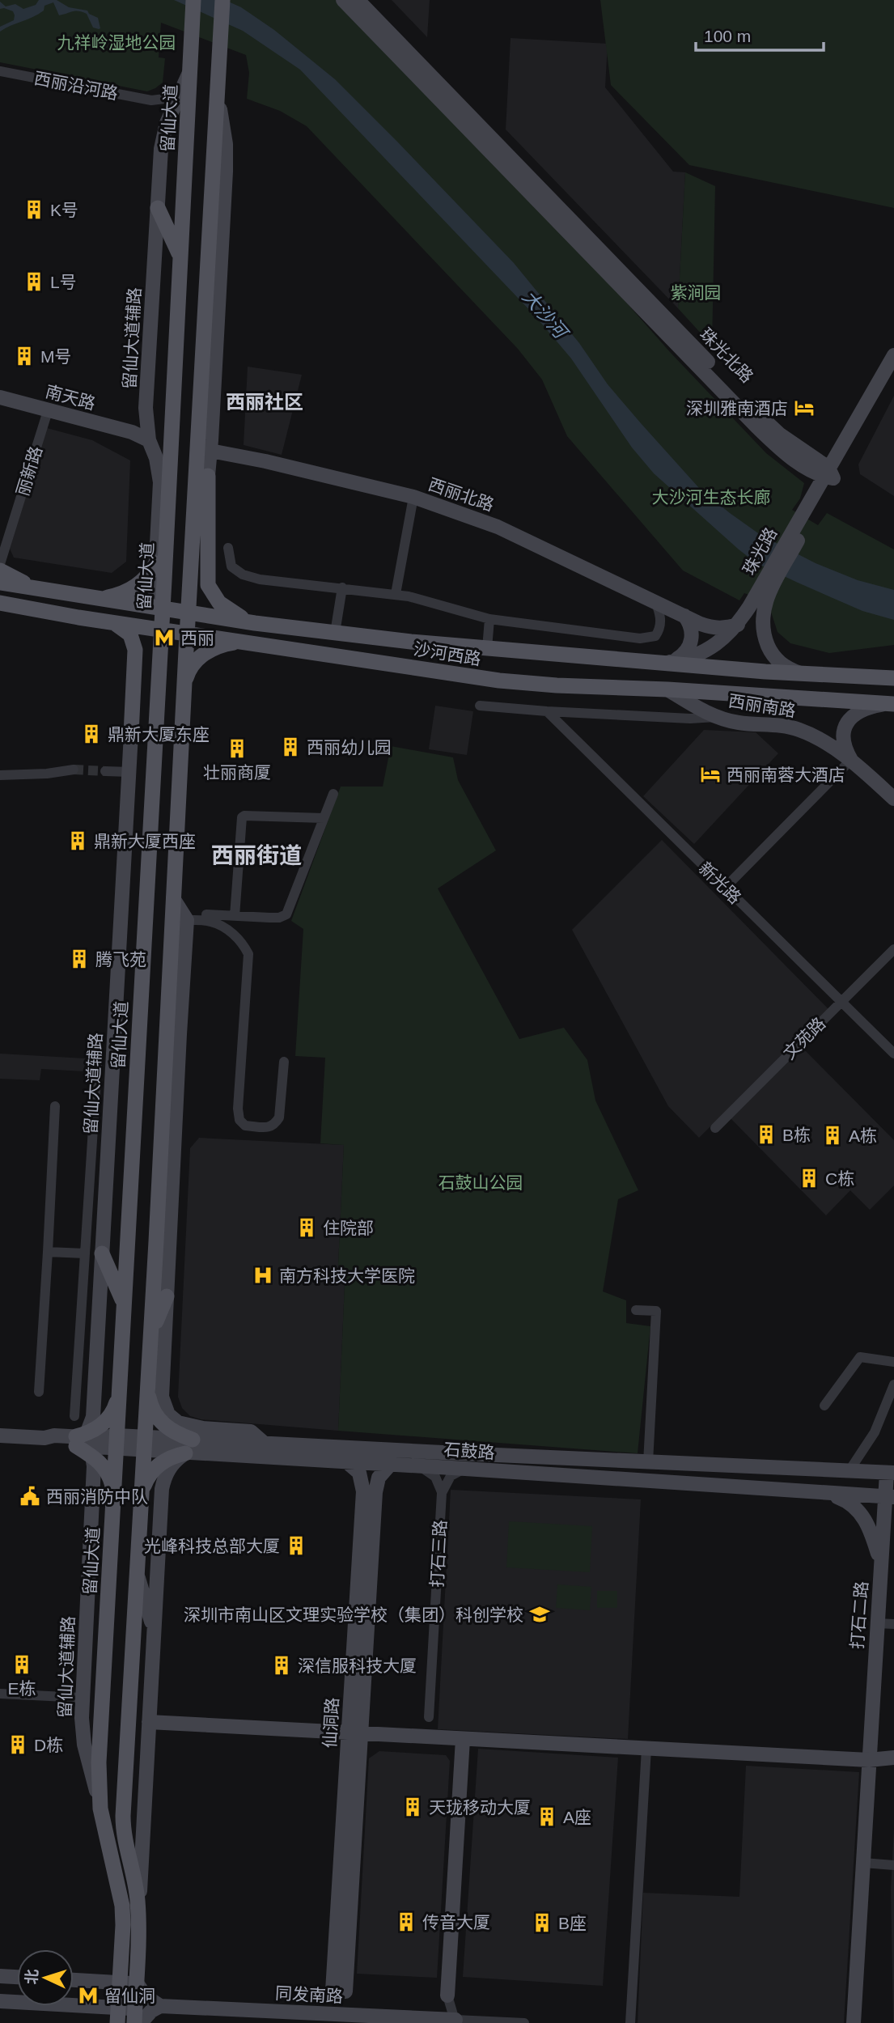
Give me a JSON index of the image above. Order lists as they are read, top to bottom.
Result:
{
  "streets": {
    "main road": [
      "留仙大道",
      "留仙大道辅路",
      "珠光北路",
      "南天路",
      "西丽北路",
      "珠光路",
      "沙河西路",
      "西丽南路",
      "石鼓路",
      "打石二路",
      "仙洞路",
      "同发南路"
    ],
    "street": [
      "西丽沿河路",
      "丽新路",
      "新光路",
      "文苑路",
      "打石三路"
    ]
  },
  "crossings": [
    ["西丽沿河路", "留仙大道辅路"],
    ["留仙大道", "留仙大道辅路"],
    ["留仙大道", "沙河西路"],
    ["留仙大道", "石鼓路"],
    ["留仙大道辅路", "南天路"],
    ["留仙大道辅路", "沙河西路"],
    ["留仙大道辅路", "石鼓路"],
    ["珠光北路", "珠光路"],
    ["南天路", "丽新路"],
    ["西丽北路", "珠光路"],
    ["珠光路", "沙河西路"],
    ["沙河西路", "西丽南路"],
    ["新光路", "文苑路"],
    ["石鼓路", "打石二路"],
    ["石鼓路", "仙洞路"]
  ],
  "districts": ["西丽社区", "西丽街道"],
  "water": ["大沙河"],
  "parks": [
    "九祥岭湿地公园",
    "紫涧园",
    "大沙河生态长廊",
    "石鼓山公园"
  ],
  "places": {
    "building": [
      "K号",
      "L号",
      "M号",
      "鼎新大厦东座",
      "西丽幼儿园",
      "壮丽商厦",
      "鼎新大厦西座",
      "腾飞苑",
      "B栋",
      "A栋",
      "C栋",
      "住院部",
      "光峰科技总部大厦",
      "E栋",
      "深信服科技大厦",
      "D栋",
      "天珑移动大厦",
      "A座",
      "传音大厦",
      "B座"
    ],
    "hotel": ["深圳雅南酒店", "西丽南蓉大酒店"],
    "metro station": ["西丽", "留仙洞"],
    "hospital": ["南方科技大学医院"],
    "public building": ["西丽消防中队"],
    "school or university": ["深圳市南山区文理实验学校（集团）科创学校"]
  },
  "scale_bar": "100 m",
  "north": "left"
}
